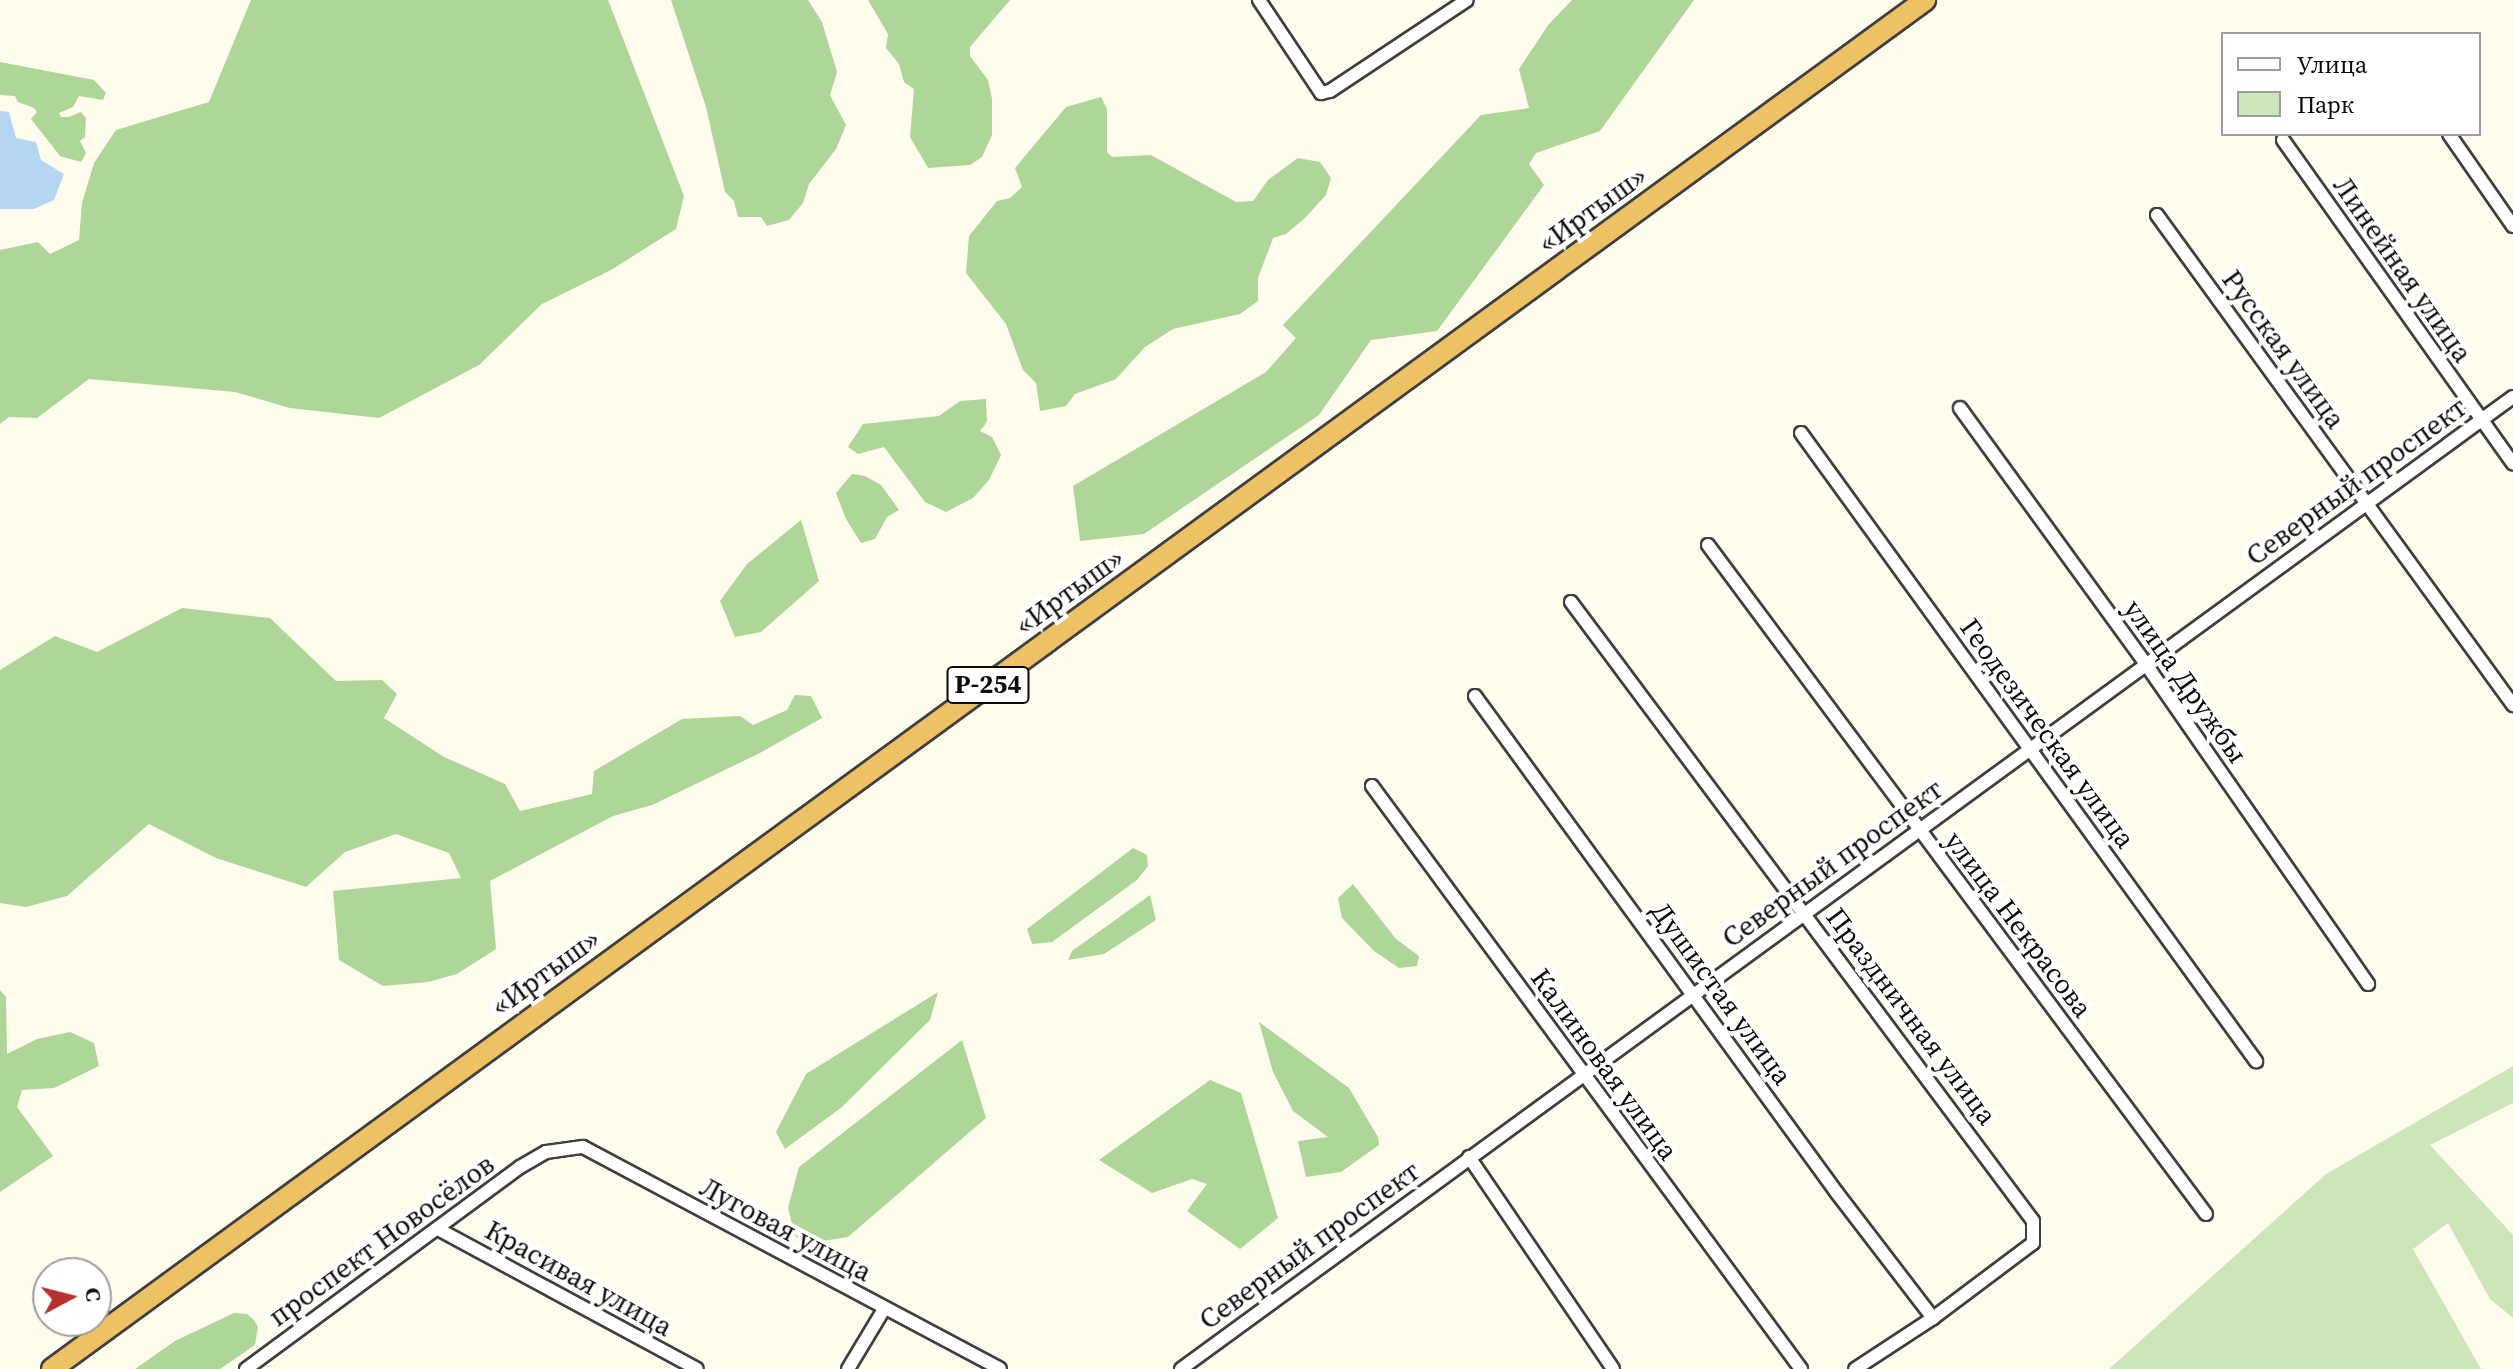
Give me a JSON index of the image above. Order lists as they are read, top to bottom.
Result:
{
  "streets": {
    "highway": ["«Иртыш»", "Р-254"],
    "street": [
      "Линейная улица",
      "Русская улица",
      "Северный проспект",
      "улица Дружбы",
      "Геодезическая улица",
      "улица Некрасова",
      "Душистая улица",
      "Праздничная улица",
      "Калиновая улица",
      "Луговая улица",
      "проспект Новосёлов",
      "Красивая улица"
    ]
  },
  "crossings": [
    ["Линейная улица", "Северный проспект"],
    ["Русская улица", "Северный проспект"],
    ["Северный проспект", "улица Дружбы"],
    ["Северный проспект", "Геодезическая улица"],
    ["Северный проспект", "улица Некрасова"],
    ["Северный проспект", "Душистая улица"],
    ["Северный проспект", "Праздничная улица"],
    ["Северный проспект", "Калиновая улица"],
    ["Душистая улица", "Праздничная улица"],
    ["Луговая улица", "проспект Новосёлов"],
    ["проспект Новосёлов", "Красивая улица"]
  ],
  "legend": ["Улица", "Парк"],
  "north": "right"
}
